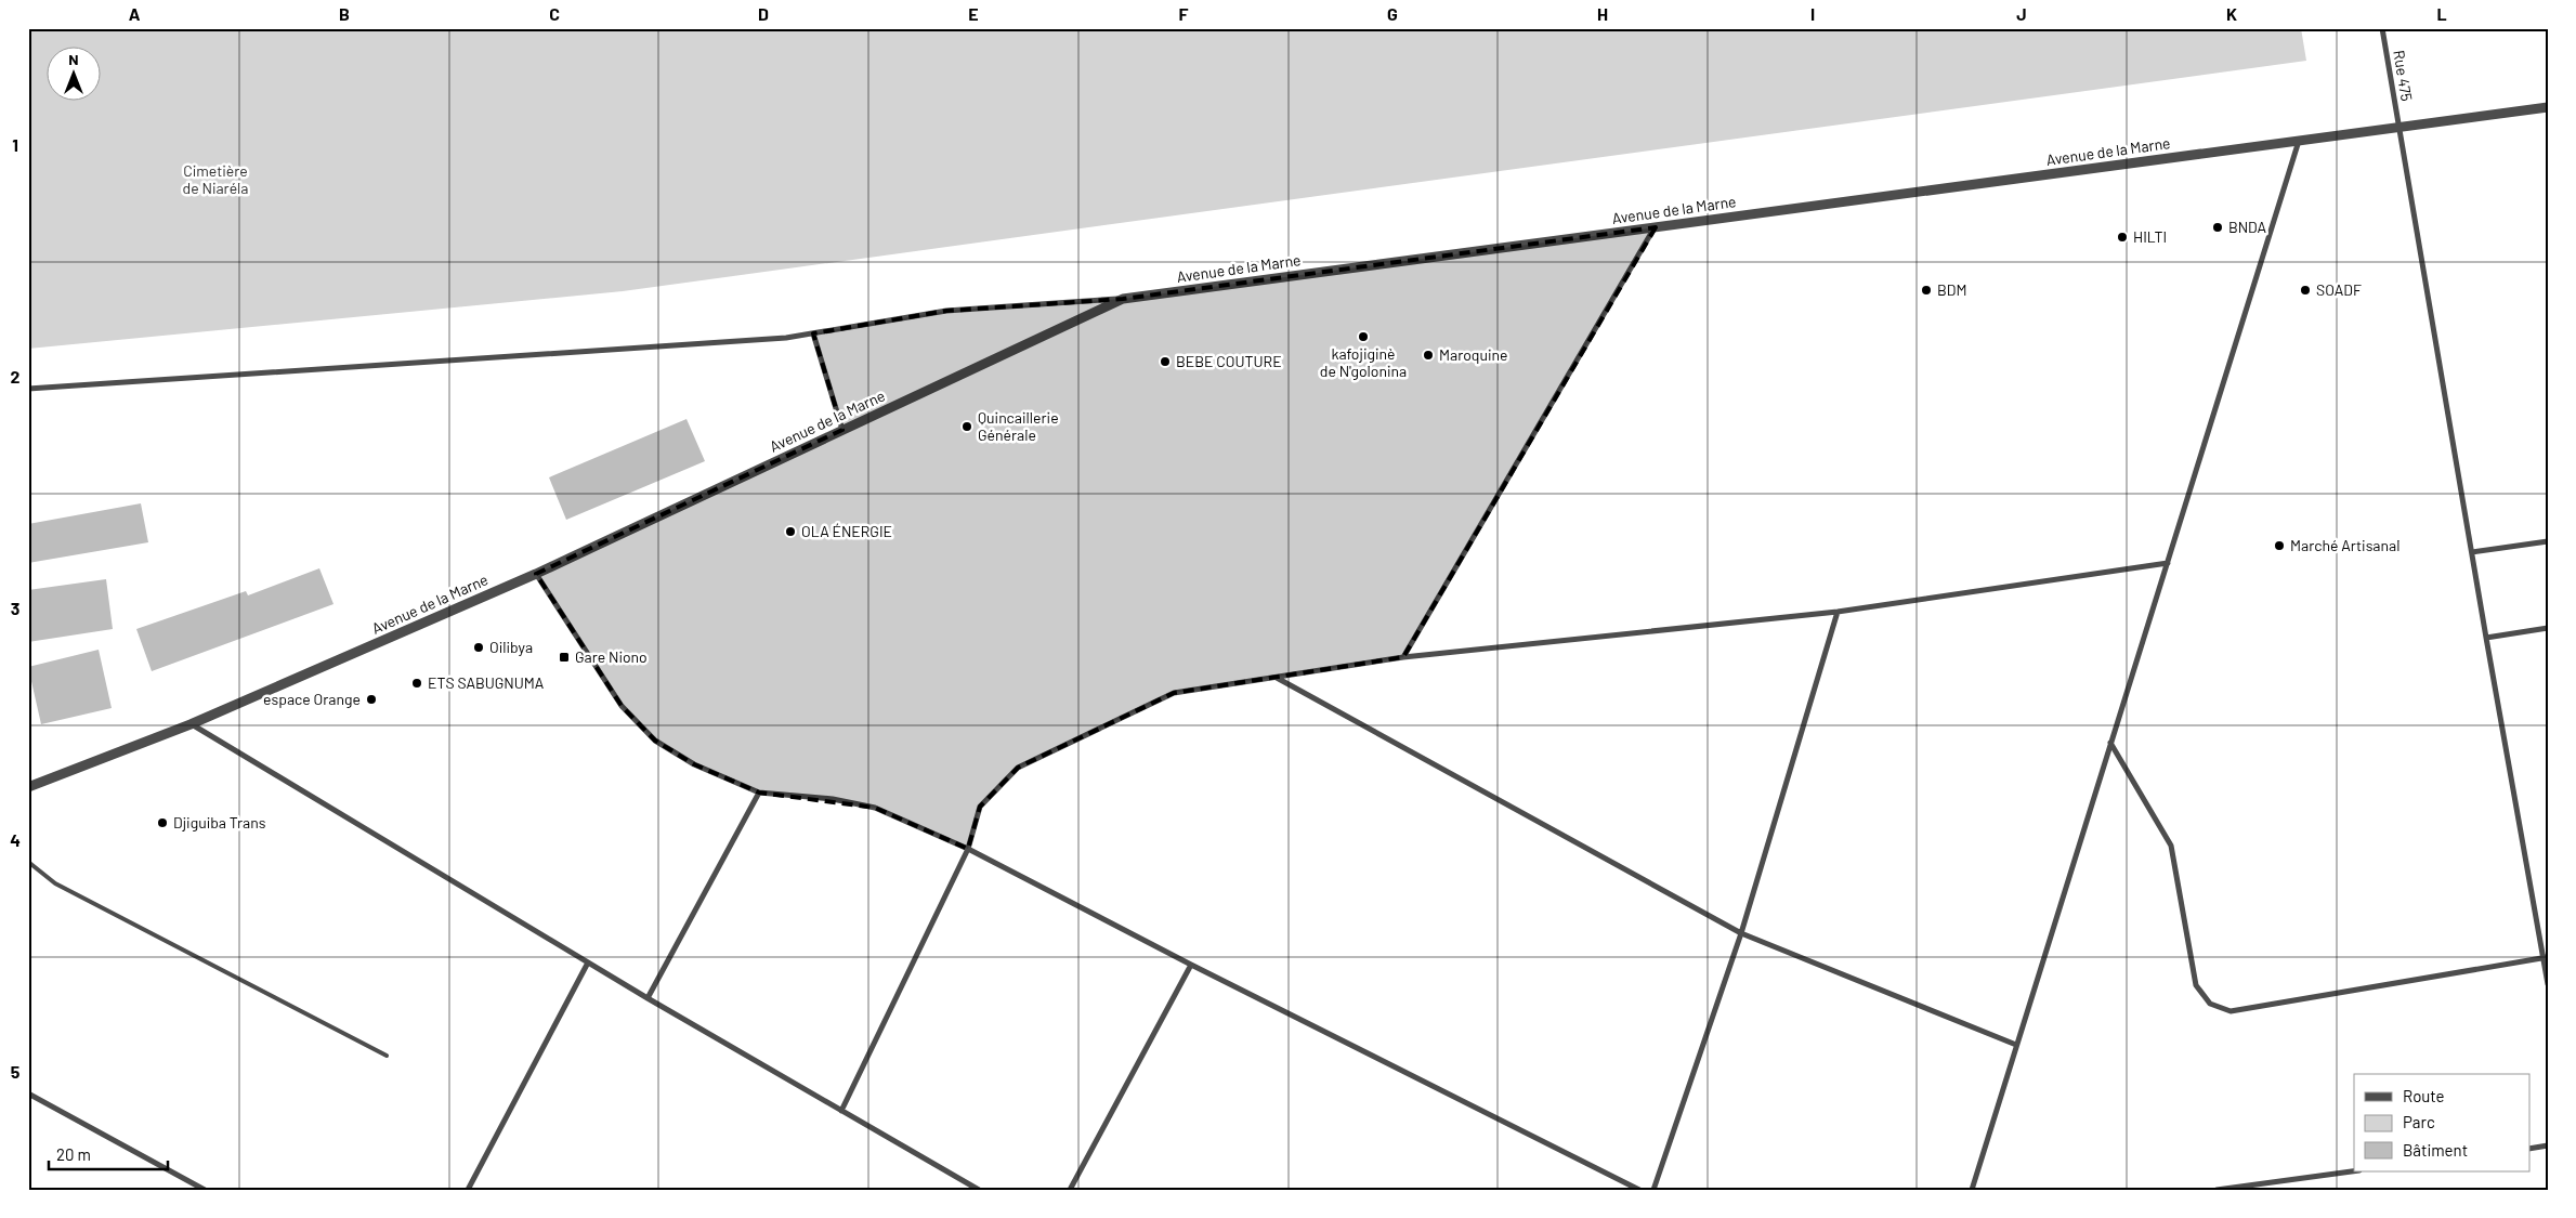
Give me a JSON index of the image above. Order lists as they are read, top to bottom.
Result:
{
  "streets": {
    "street": ["Rue 475", "Avenue de la Marne"]
  },
  "crossings": [
    ["Rue 475", "Avenue de la Marne"]
  ],
  "parks": ["Cimetière de Niaréla"],
  "places": {
    "other": [
      "BNDA",
      "HILTI",
      "BDM",
      "SOADF",
      "kafojiginè de N'golonina",
      "Maroquine",
      "BEBE COUTURE",
      "Quincaillerie Générale",
      "OLA ÉNERGIE",
      "Marché Artisanal",
      "Oilibya",
      "ETS SABUGNUMA",
      "espace Orange",
      "Djiguiba Trans"
    ],
    "transit": ["Gare Niono"]
  },
  "legend": ["Route", "Parc", "Bâtiment"],
  "scale_bar": "20 m",
  "north": "top",
  "grid": {
    "columns": [
      "A",
      "B",
      "C",
      "D",
      "E",
      "F",
      "G",
      "H",
      "I",
      "J",
      "K",
      "L"
    ],
    "rows": [
      "1",
      "2",
      "3",
      "4",
      "5"
    ]
  }
}
